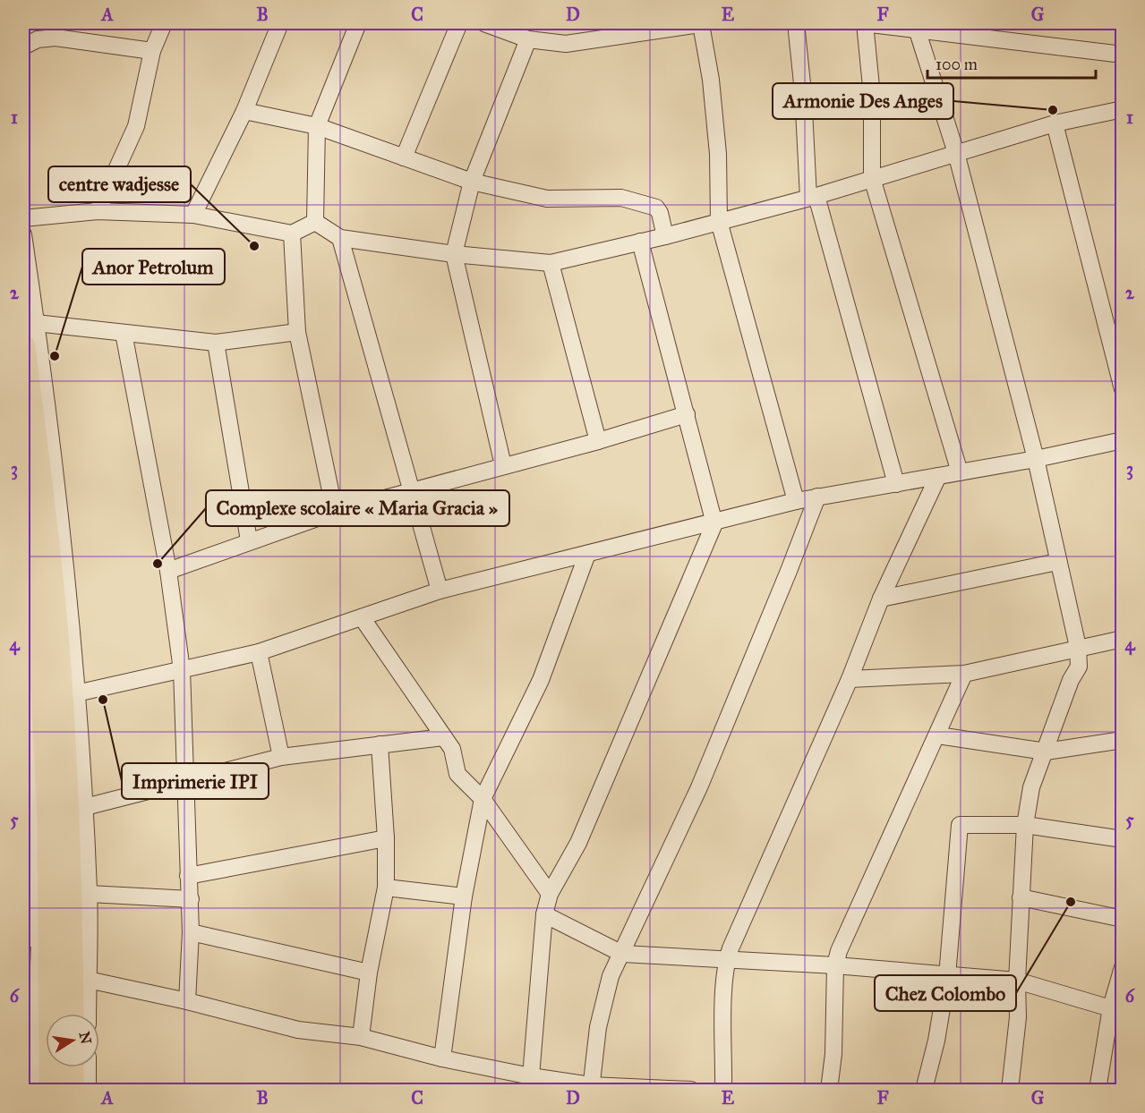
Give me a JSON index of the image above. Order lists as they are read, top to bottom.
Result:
{
  "places": [
    "Armonie Des Anges",
    "centre wadjesse",
    "Anor Petrolum",
    "Complexe scolaire « Maria Gracia »",
    "Imprimerie IPI",
    "Chez Colombo"
  ],
  "scale_bar": "100 m",
  "north": "right",
  "grid": {
    "columns": [
      "A",
      "B",
      "C",
      "D",
      "E",
      "F",
      "G"
    ],
    "rows": [
      "1",
      "2",
      "3",
      "4",
      "5",
      "6"
    ]
  }
}
